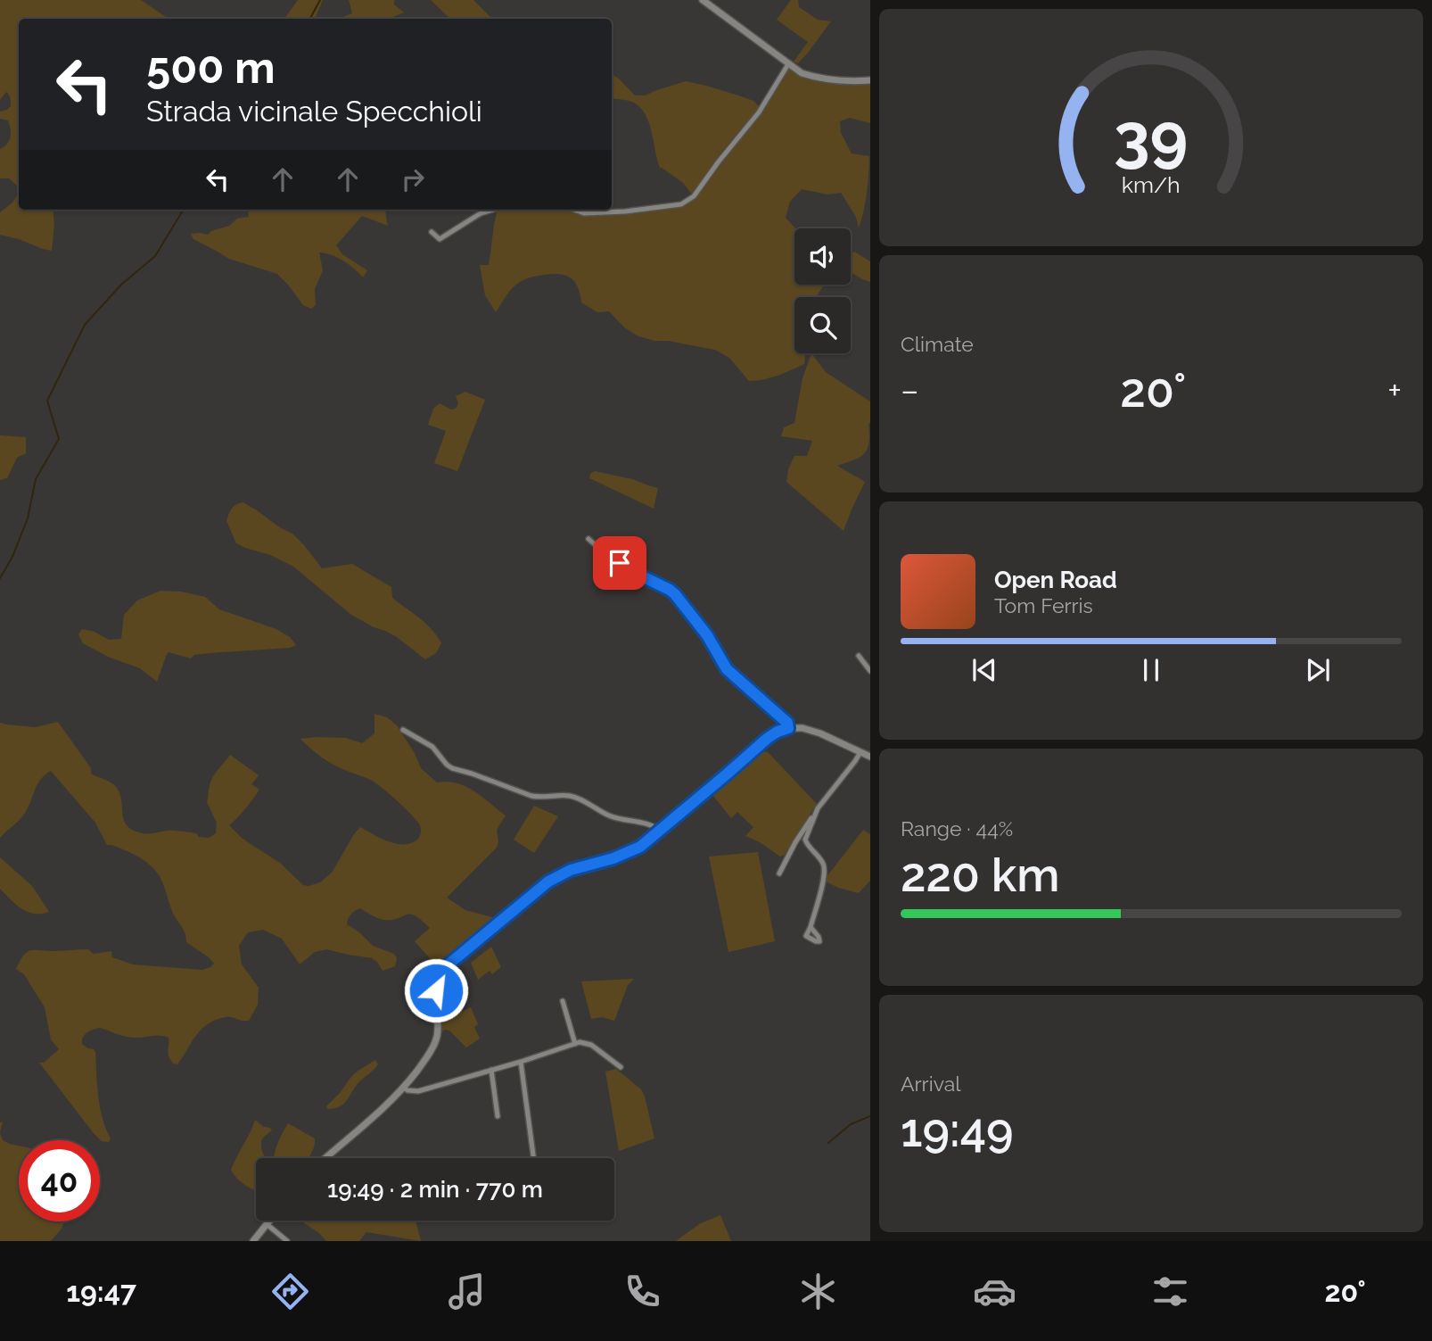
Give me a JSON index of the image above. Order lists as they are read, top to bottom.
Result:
{
  "page": {
    "turn": ["500 m", "Strada vicinale Specchioli"],
    "tile": [
      "Climate",
      ["Range · 44%", "220 km"],
      ["Arrival", "19:49"]
    ],
    "heat": ["−", "20°", "+"],
    "song": ["Open Road", "Tom Ferris"],
    "limit": "40",
    "trip": "19:49 · 2 min · 770 m",
    "tabs": ["19:47", "20°"],
    "gauge": ["39", "km/h"]
  }
}
